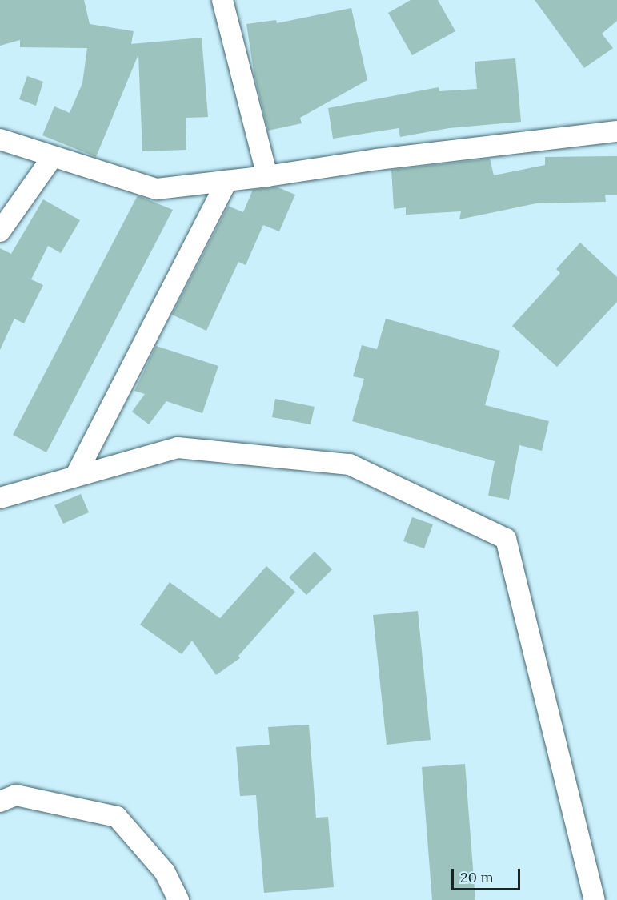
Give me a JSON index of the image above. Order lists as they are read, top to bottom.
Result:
{
  "scale_bar": "20 m"
}
